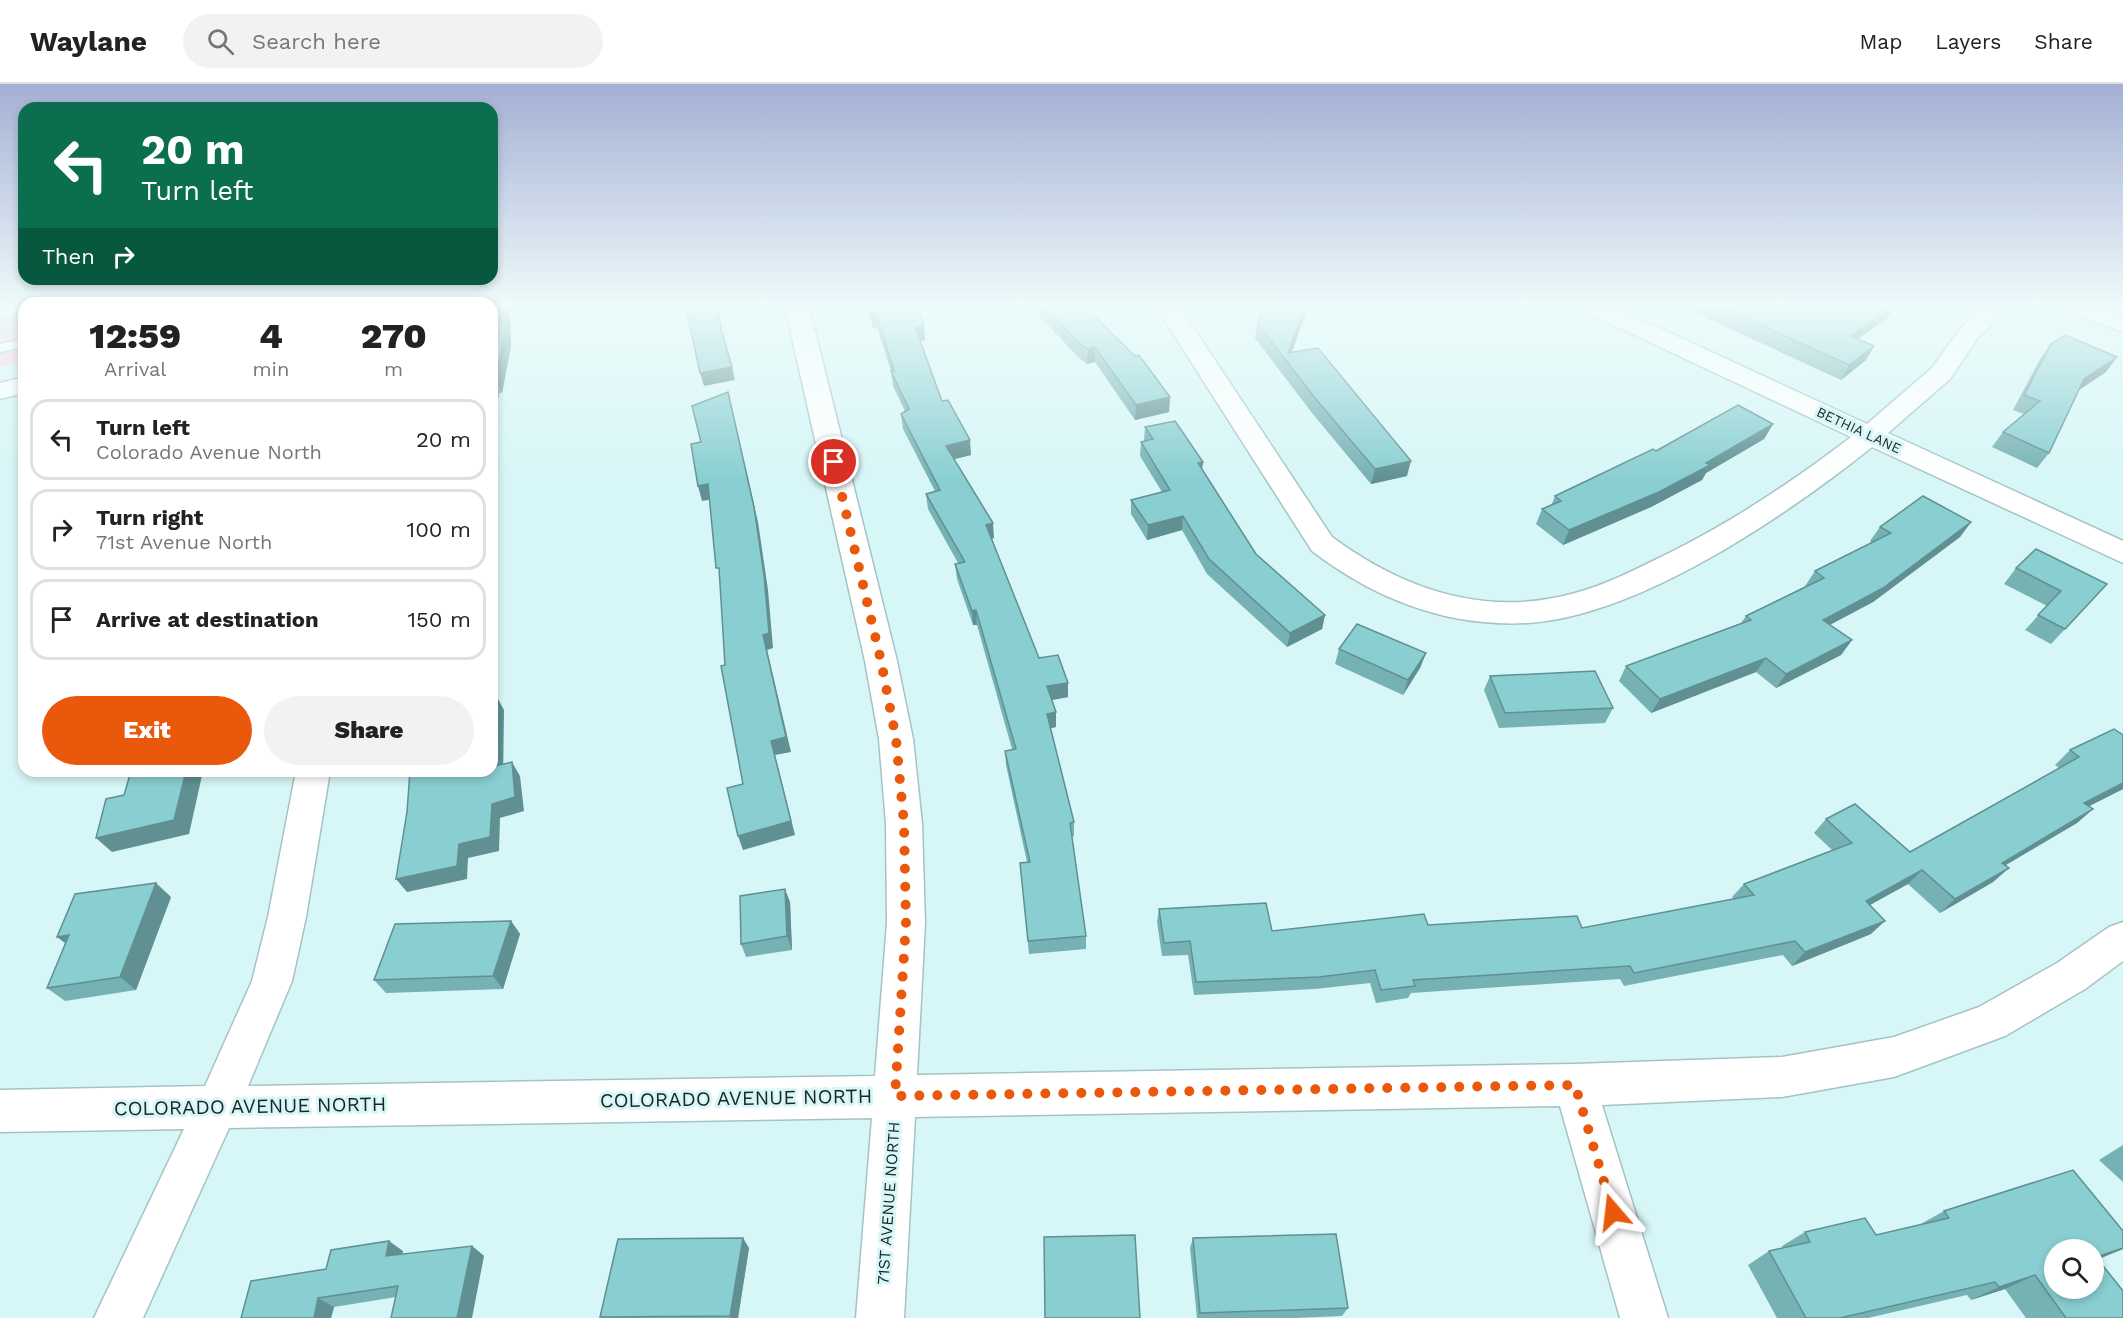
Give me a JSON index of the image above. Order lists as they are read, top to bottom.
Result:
{
  "streets": {
    "street": ["BETHIA LANE", "COLORADO AVENUE NORTH", "71ST AVENUE NORTH"]
  },
  "crossings": [
    ["COLORADO AVENUE NORTH", "71ST AVENUE NORTH"]
  ],
  "page": {
    "header": "Waylane",
    "search": "Search here",
    "nav": ["Map", "Layers", "Share"],
    "turn": ["20 m", "Turn left"],
    "then": "Then",
    "eta": [
      "12:59",
      "Arrival",
      "4",
      "min",
      "270",
      "m"
    ],
    "list": [
      {
        "name": "Turn left",
        "note": "Colorado Avenue North",
        "value": "20 m"
      },
      {
        "name": "Turn right",
        "note": "71st Avenue North",
        "value": "100 m"
      },
      {
        "name": "Arrive at destination",
        "value": "150 m"
      }
    ],
    "buttons": ["Exit", "Share"]
  }
}
